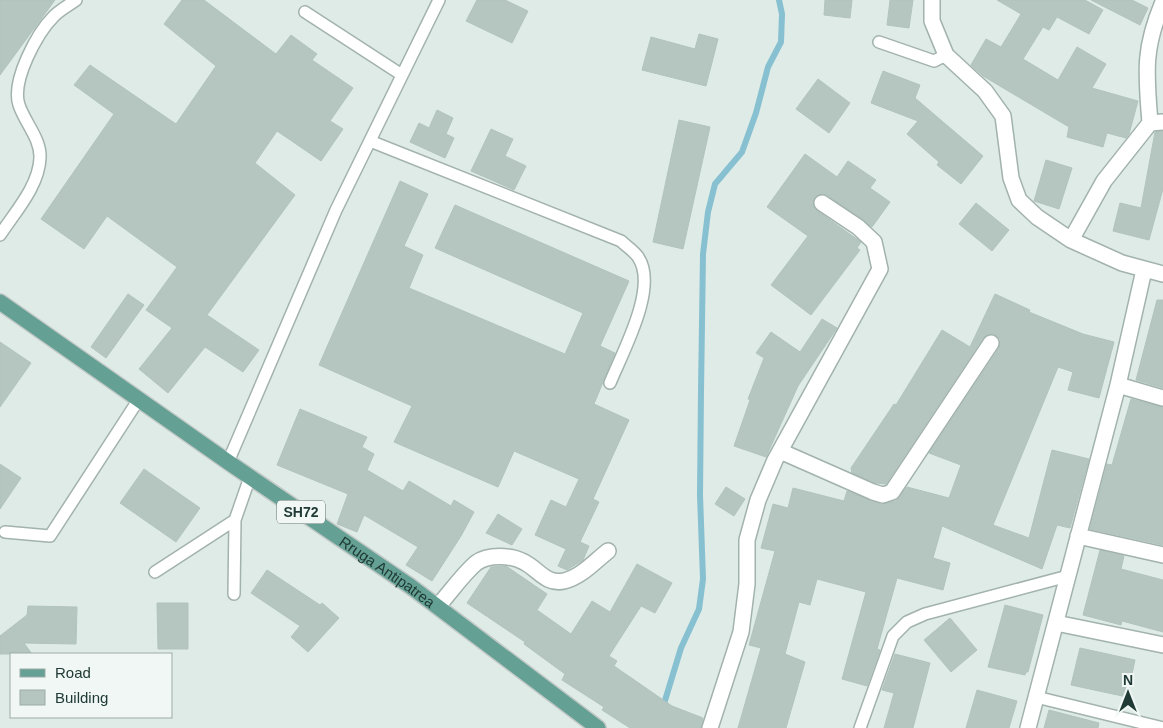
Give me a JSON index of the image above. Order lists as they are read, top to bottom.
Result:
{
  "streets": {
    "main road": ["SH72", "Rruga Antipatrea"]
  },
  "legend": ["Road", "Building"],
  "north": "top"
}
